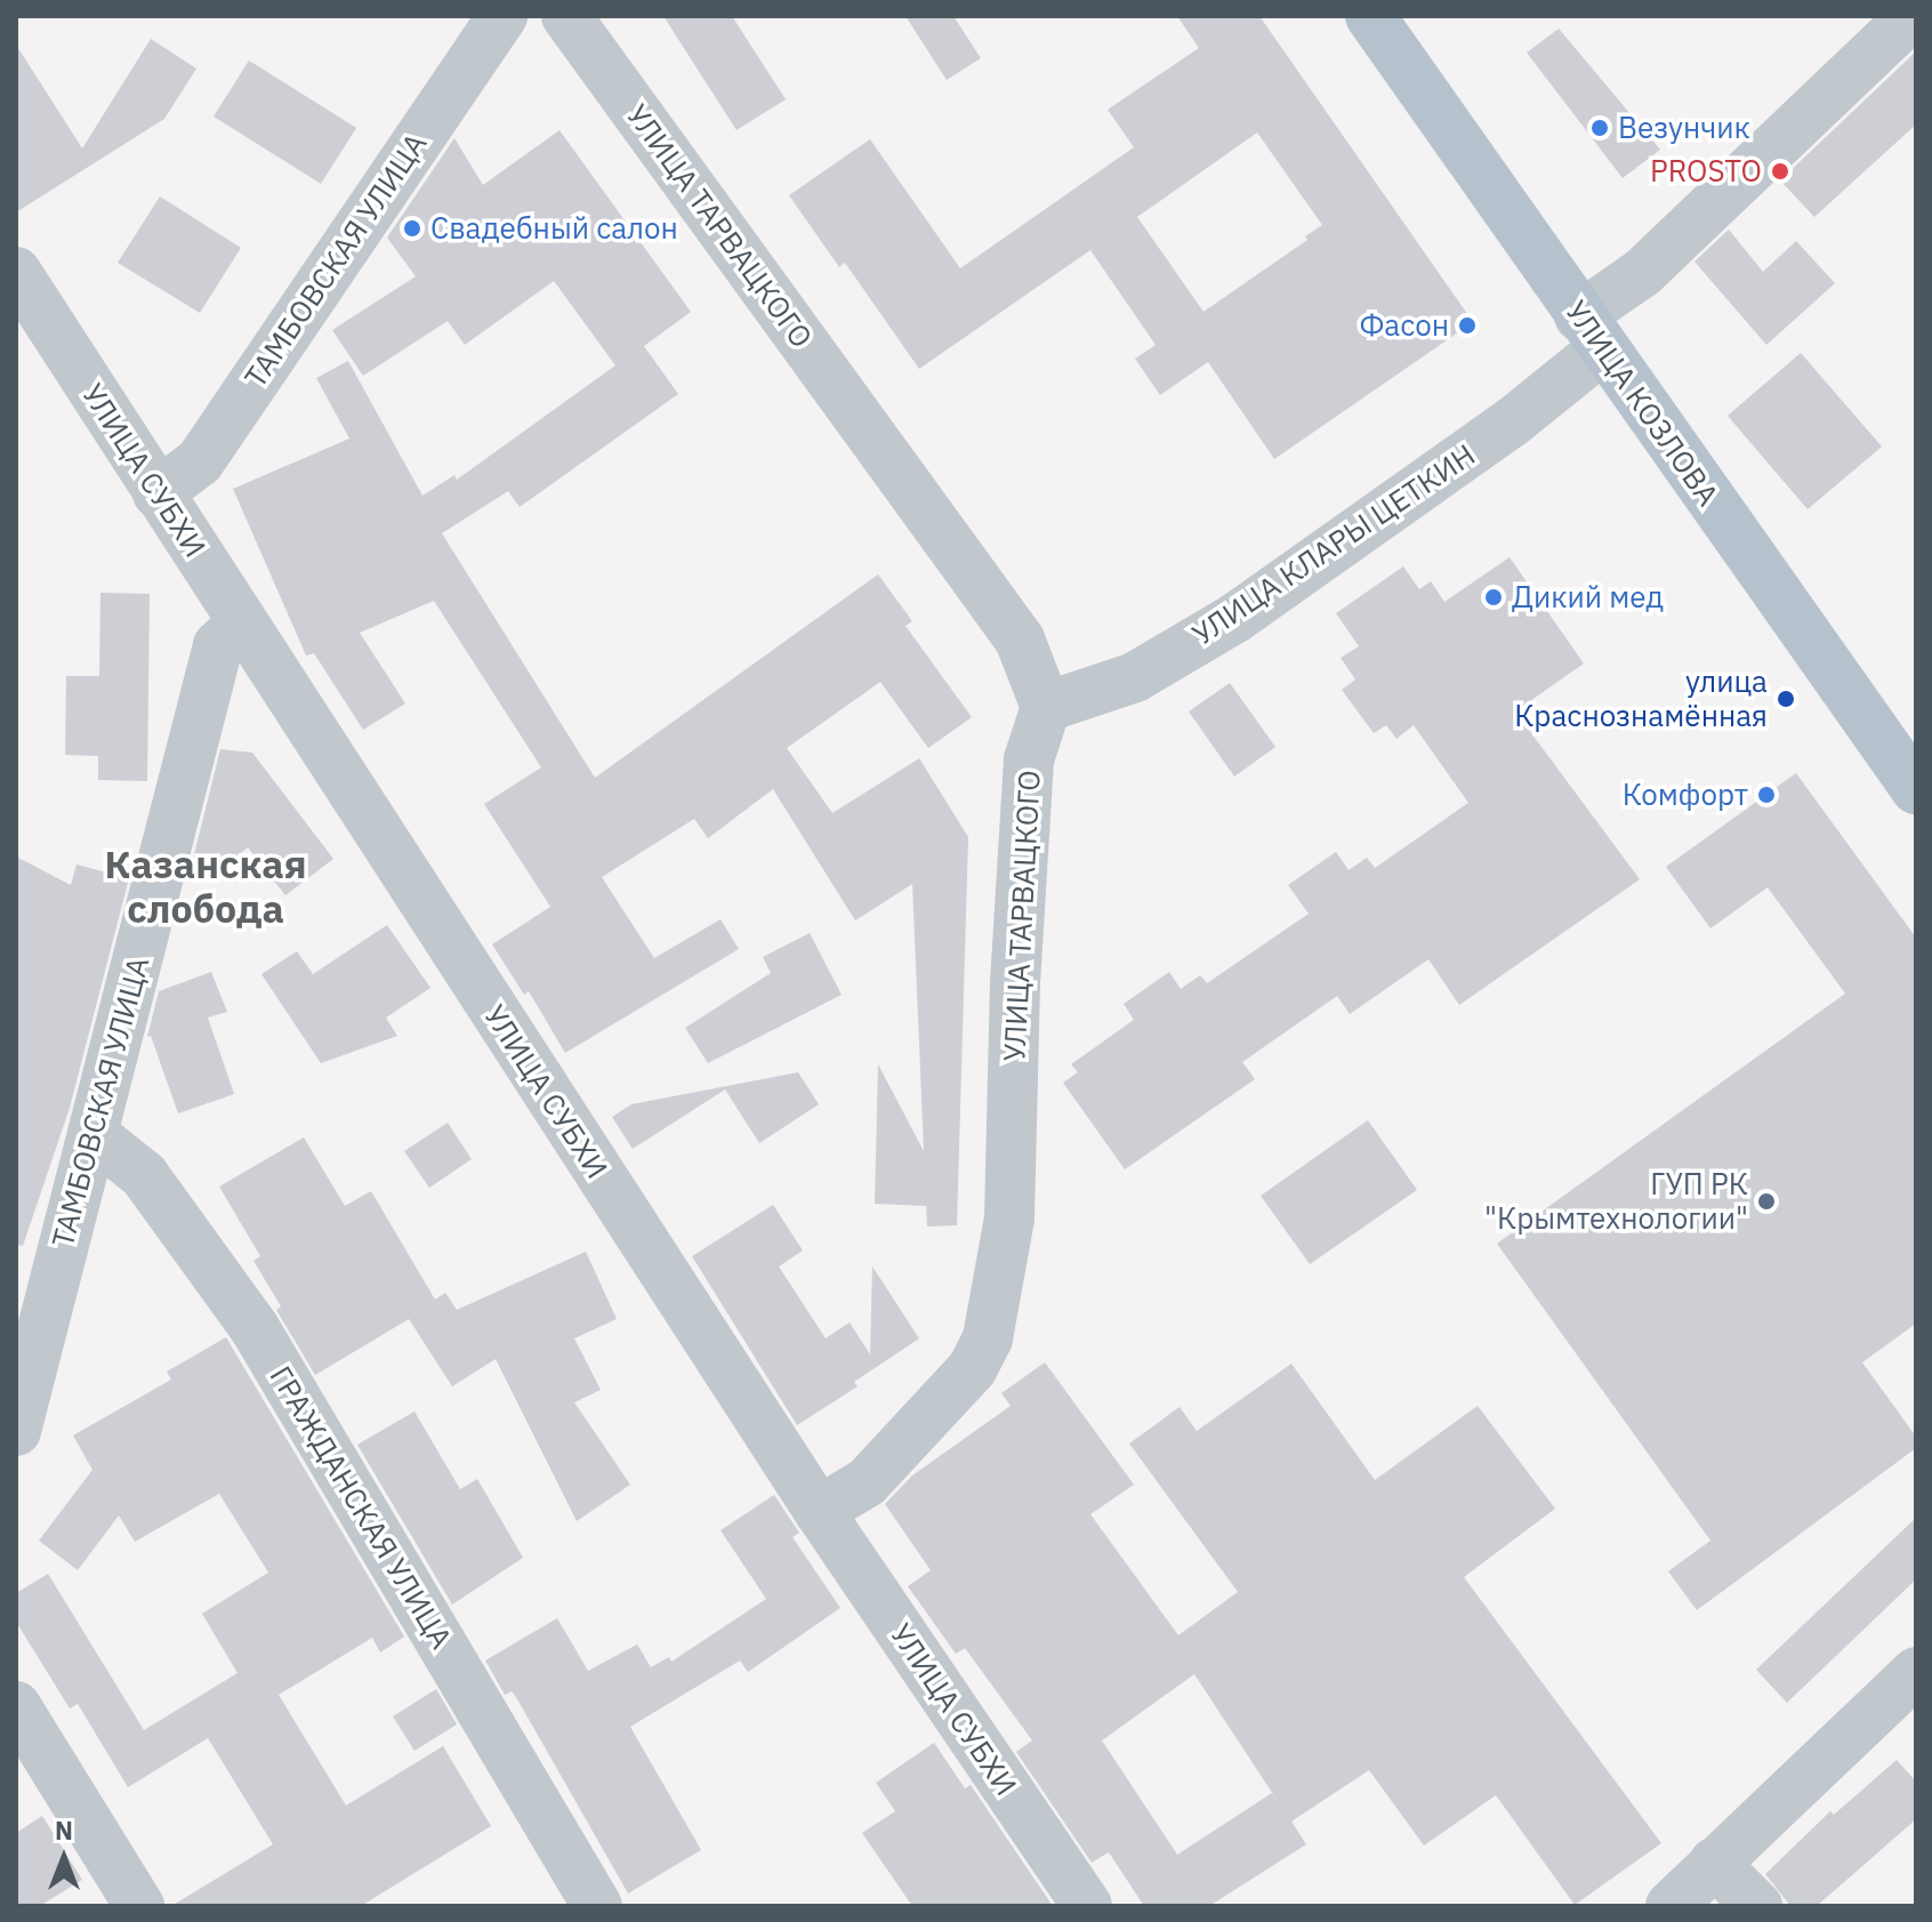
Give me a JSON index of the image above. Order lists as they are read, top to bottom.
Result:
{
  "streets": {
    "main road": ["УЛИЦА КОЗЛОВА"],
    "street": [
      "УЛИЦА ТАРВАЦКОГО",
      "ТАМБОВСКАЯ УЛИЦА",
      "УЛИЦА СУБХИ",
      "УЛИЦА КЛАРЫ ЦЕТКИН",
      "ГРАЖДАНСКАЯ УЛИЦА"
    ]
  },
  "crossings": [
    ["УЛИЦА ТАРВАЦКОГО", "УЛИЦА СУБХИ"],
    ["УЛИЦА ТАРВАЦКОГО", "УЛИЦА КЛАРЫ ЦЕТКИН"],
    ["ТАМБОВСКАЯ УЛИЦА", "УЛИЦА СУБХИ"],
    ["ТАМБОВСКАЯ УЛИЦА", "ГРАЖДАНСКАЯ УЛИЦА"],
    ["УЛИЦА КОЗЛОВА", "УЛИЦА КЛАРЫ ЦЕТКИН"]
  ],
  "districts": ["Казанская слобода"],
  "places": [
    "Везунчик",
    "PROSTO",
    "Свадебный салон",
    "Фасон",
    "Дикий мед",
    "улица Краснознамённая",
    "Комфорт",
    "ГУП РК \"Крымтехнологии\""
  ],
  "north": "top"
}
